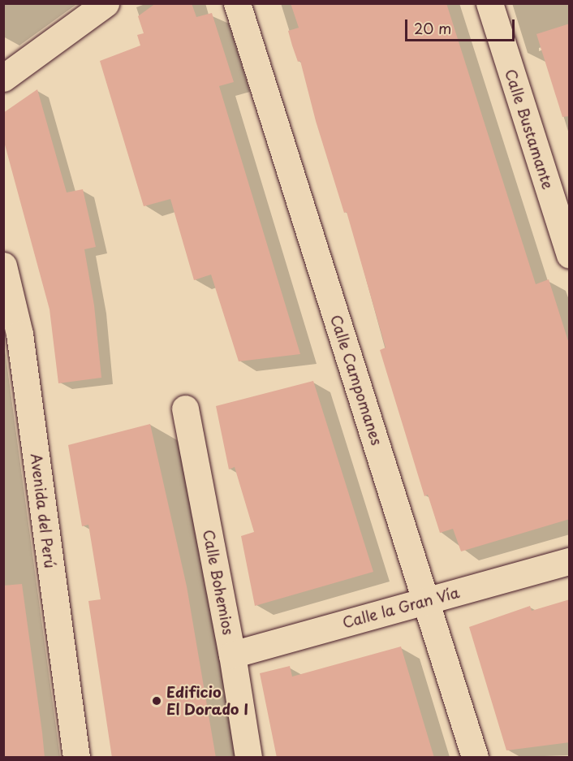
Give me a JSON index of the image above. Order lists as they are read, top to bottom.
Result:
{
  "streets": {
    "street": [
      "Calle Bustamante",
      "Calle Campomanes",
      "Avenida del Perú",
      "Calle Bohemios",
      "Calle la Gran Vía"
    ]
  },
  "crossings": [
    ["Calle Campomanes", "Calle la Gran Vía"],
    ["Calle Bohemios", "Calle la Gran Vía"]
  ],
  "places": ["Edificio El Dorado I"],
  "scale_bar": "20 m"
}
